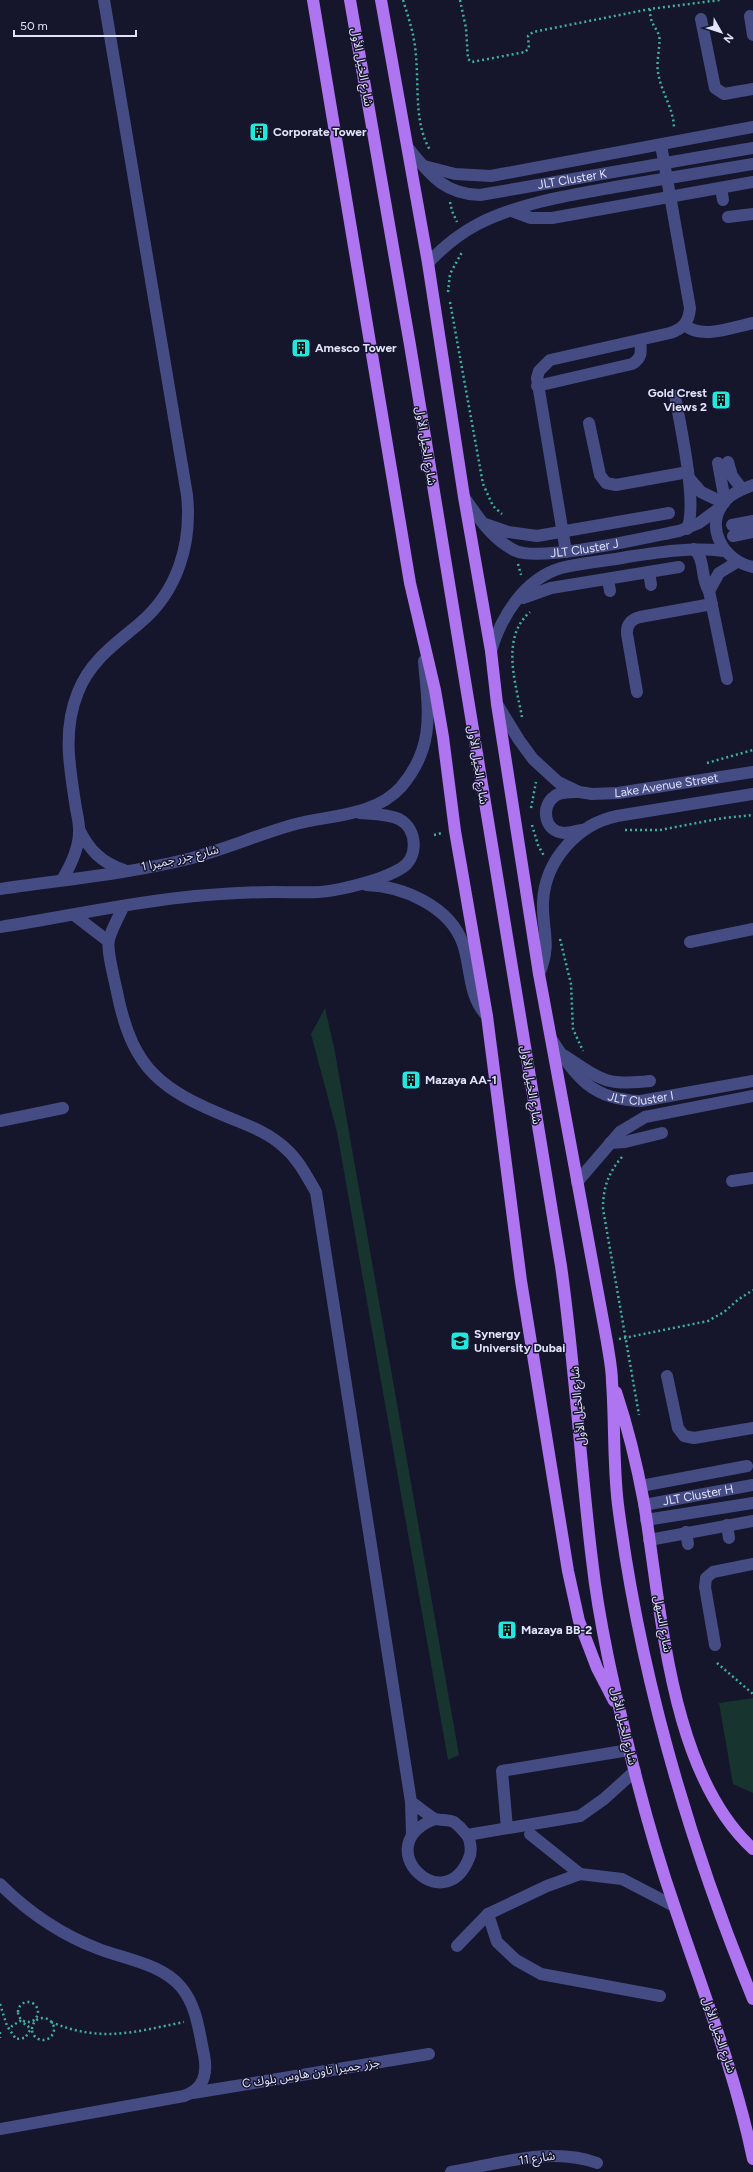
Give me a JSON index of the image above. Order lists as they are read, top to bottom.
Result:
{
  "streets": {
    "main road": ["شارع الخيل الأول", "شارع السهل"],
    "street": [
      "JLT Cluster K",
      "JLT Cluster J",
      "Lake Avenue Street",
      "شارع جزر جميرا 1",
      "JLT Cluster I",
      "JLT Cluster H",
      "C جزر جميرا تاون هاوس بلوك",
      "شارع 11"
    ]
  },
  "crossings": [
    ["JLT Cluster H", "شارع السهل"]
  ],
  "places": {
    "building": [
      "Corporate Tower",
      "Amesco Tower",
      "Gold Crest Views 2",
      "Mazaya AA-1",
      "Mazaya BB-2"
    ],
    "school or university": ["Synergy University Dubai"]
  },
  "scale_bar": "50 m",
  "north": "bottom right"
}
